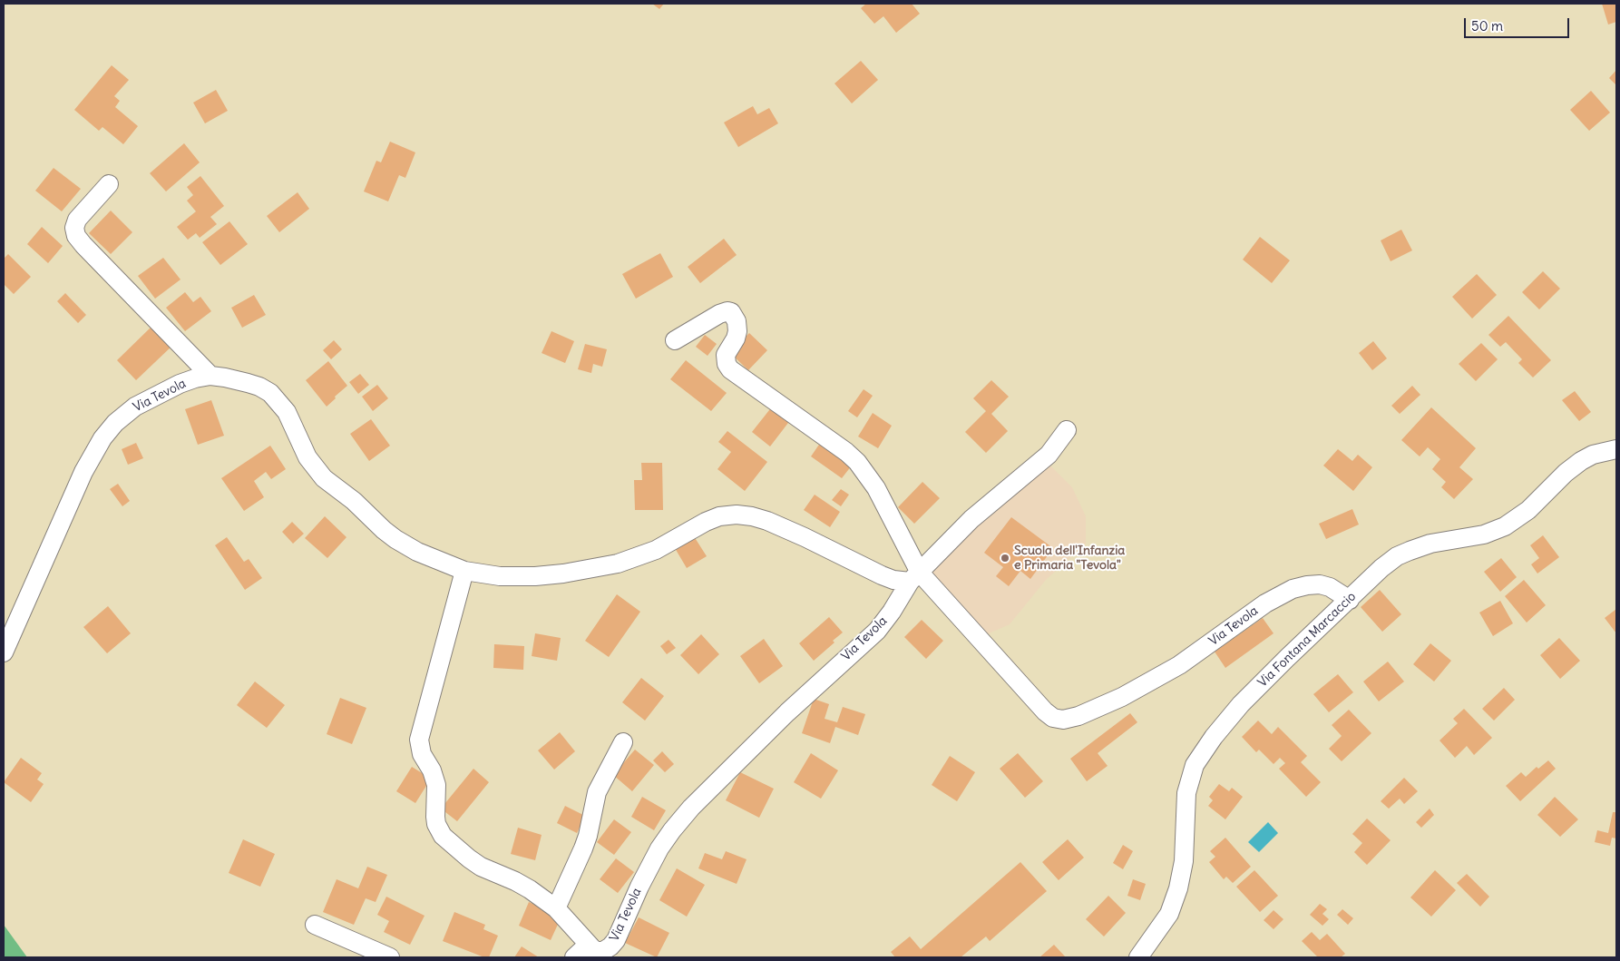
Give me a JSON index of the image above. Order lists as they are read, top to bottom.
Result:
{
  "streets": {
    "street": ["Via Tevola", "Via Fontana Marcaccio"]
  },
  "crossings": [
    ["Via Tevola", "Via Fontana Marcaccio"]
  ],
  "places": ["Scuola dell'Infanzia e Primaria \"Tevola\""],
  "scale_bar": "50 m"
}
